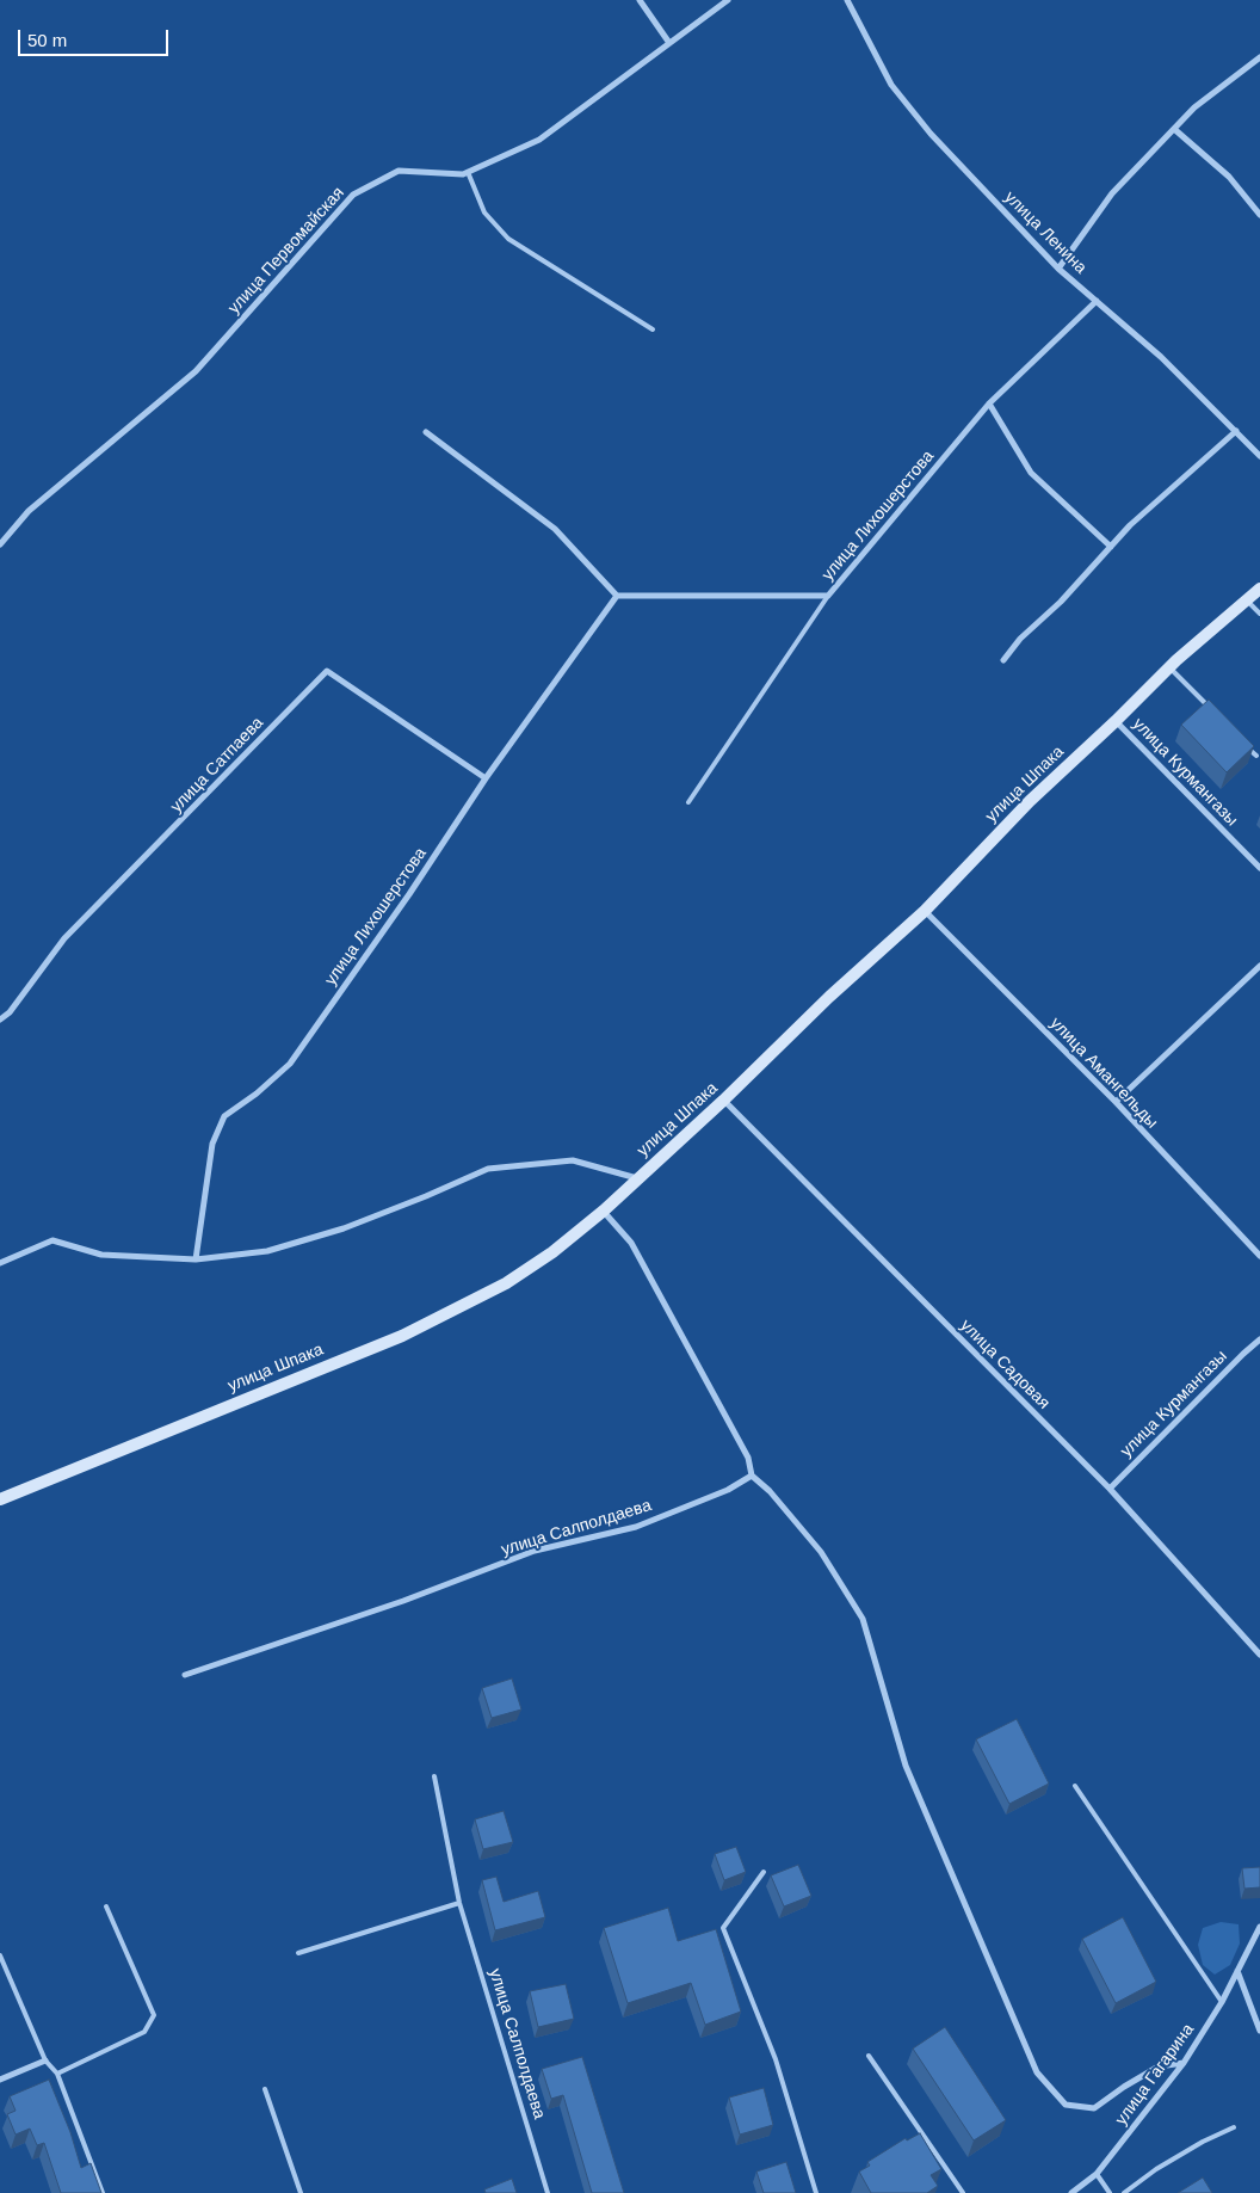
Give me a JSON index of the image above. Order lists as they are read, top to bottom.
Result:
{
  "streets": {
    "street": [
      "улица Ленина",
      "улица Первомайская",
      "улица Лихошерстова",
      "улица Сатпаева",
      "улица Курмангазы",
      "улица Шпака",
      "улица Амангельды",
      "улица Садовая",
      "улица Салполдаева",
      "улица Гагарина"
    ]
  },
  "crossings": [
    ["улица Ленина", "улица Лихошерстова"],
    ["улица Лихошерстова", "улица Сатпаева"],
    ["улица Курмангазы", "улица Шпака"],
    ["улица Курмангазы", "улица Садовая"],
    ["улица Шпака", "улица Амангельды"],
    ["улица Шпака", "улица Садовая"]
  ],
  "scale_bar": "50 m"
}
